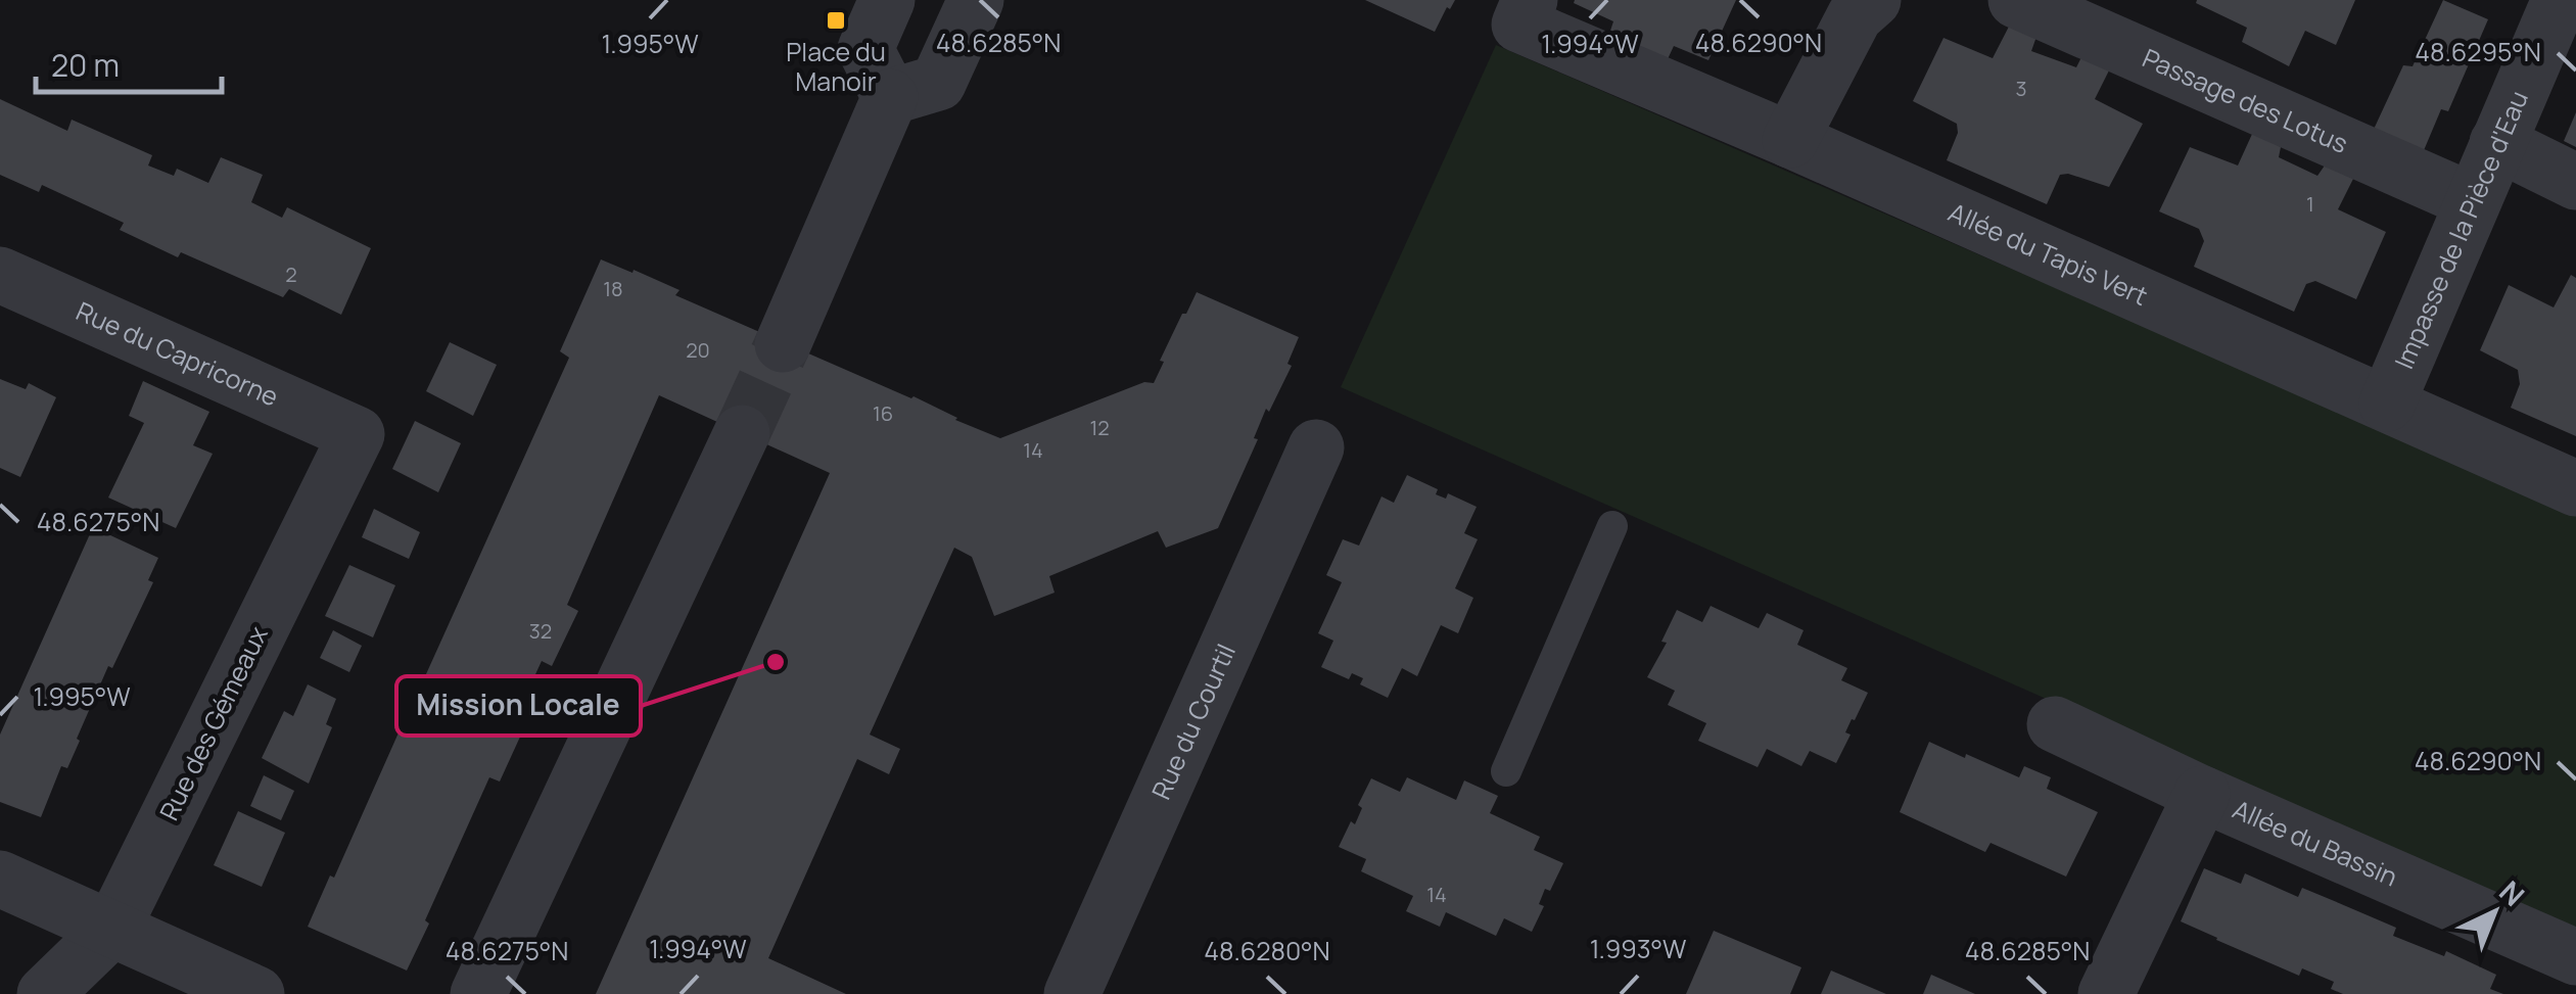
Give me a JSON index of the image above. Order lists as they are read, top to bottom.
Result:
{
  "streets": {
    "street": [
      "Passage des Lotus",
      "Impasse de la Pièce d'Eau",
      "Allée du Tapis Vert",
      "Rue du Capricorne",
      "Rue du Courtil",
      "Rue des Gémeaux",
      "Allée du Bassin"
    ]
  },
  "crossings": [
    ["Passage des Lotus", "Impasse de la Pièce d'Eau"],
    ["Impasse de la Pièce d'Eau", "Allée du Tapis Vert"],
    ["Rue du Capricorne", "Rue des Gémeaux"]
  ],
  "places": {
    "transit": ["Place du Manoir"],
    "other": ["Mission Locale"]
  },
  "house_numbers": [
    "3",
    "1",
    "2",
    "18",
    "20",
    "16",
    "12",
    "14",
    "32",
    "14"
  ],
  "scale_bar": "20 m",
  "north": "top right",
  "coordinates": [
    "48.6285°N",
    "48.6290°N",
    "1.995°W",
    "1.994°W",
    "48.6295°N",
    "48.6275°N",
    "1.993°W",
    "48.6280°N"
  ]
}
